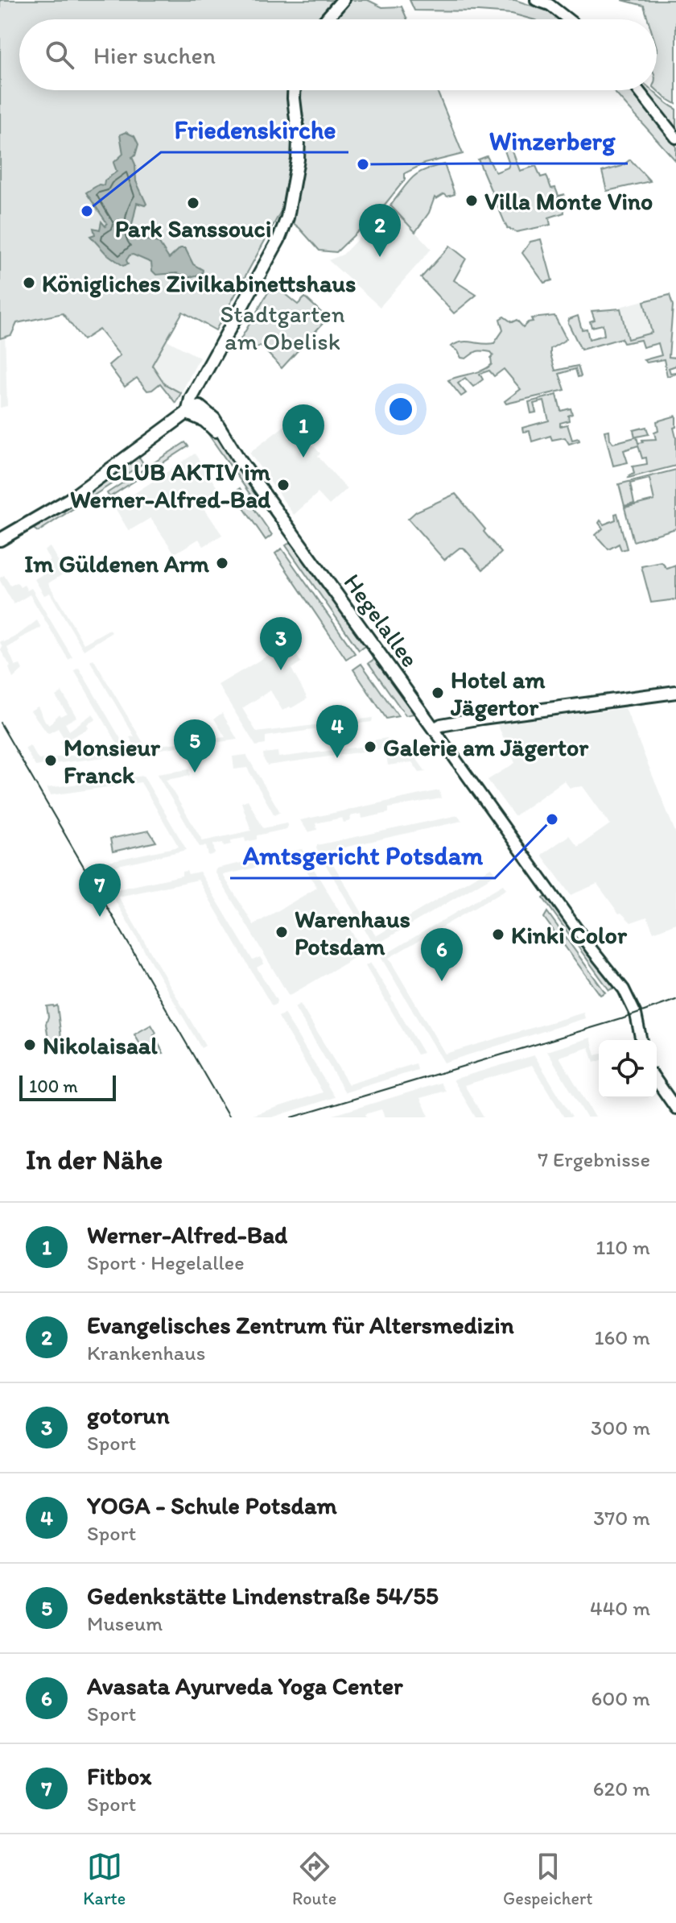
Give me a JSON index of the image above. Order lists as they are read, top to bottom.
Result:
{
  "streets": {
    "main road": ["Hegelallee"]
  },
  "parks": ["Stadtgarten am Obelisk"],
  "places": [
    "Winzerberg",
    "Villa Monte Vino",
    "Park Sanssouci",
    "Friedenskirche",
    "Königliches Zivilkabinettshaus",
    "CLUB AKTIV im Werner-Alfred-Bad",
    "Im Güldenen Arm",
    "Hotel am Jägertor",
    "Galerie am Jägertor",
    "Monsieur Franck",
    "Amtsgericht Potsdam",
    "Warenhaus Potsdam",
    "Kinki Color",
    "Nikolaisaal"
  ],
  "scale_bar": "100 m",
  "page": {
    "search": "Hier suchen",
    "pins": [
      "2",
      "1",
      "3",
      "4",
      "5",
      "7",
      "6"
    ],
    "scale": "100 m",
    "heading": ["In der Nähe", "7 Ergebnisse"],
    "list": [
      {
        "mark": "1",
        "name": "Werner-Alfred-Bad",
        "note": "Sport · Hegelallee",
        "value": "110 m"
      },
      {
        "mark": "2",
        "name": "Evangelisches Zentrum für Altersmedizin",
        "note": "Krankenhaus",
        "value": "160 m"
      },
      {
        "mark": "3",
        "name": "gotorun",
        "note": "Sport",
        "value": "300 m"
      },
      {
        "mark": "4",
        "name": "YOGA - Schule Potsdam",
        "note": "Sport",
        "value": "370 m"
      },
      {
        "mark": "5",
        "name": "Gedenkstätte Lindenstraße 54/55",
        "note": "Museum",
        "value": "440 m"
      },
      {
        "mark": "6",
        "name": "Avasata Ayurveda Yoga Center",
        "note": "Sport",
        "value": "600 m"
      },
      {
        "mark": "7",
        "name": "Fitbox",
        "note": "Sport",
        "value": "620 m"
      }
    ],
    "nav": ["Karte", "Route", "Gespeichert"]
  }
}
